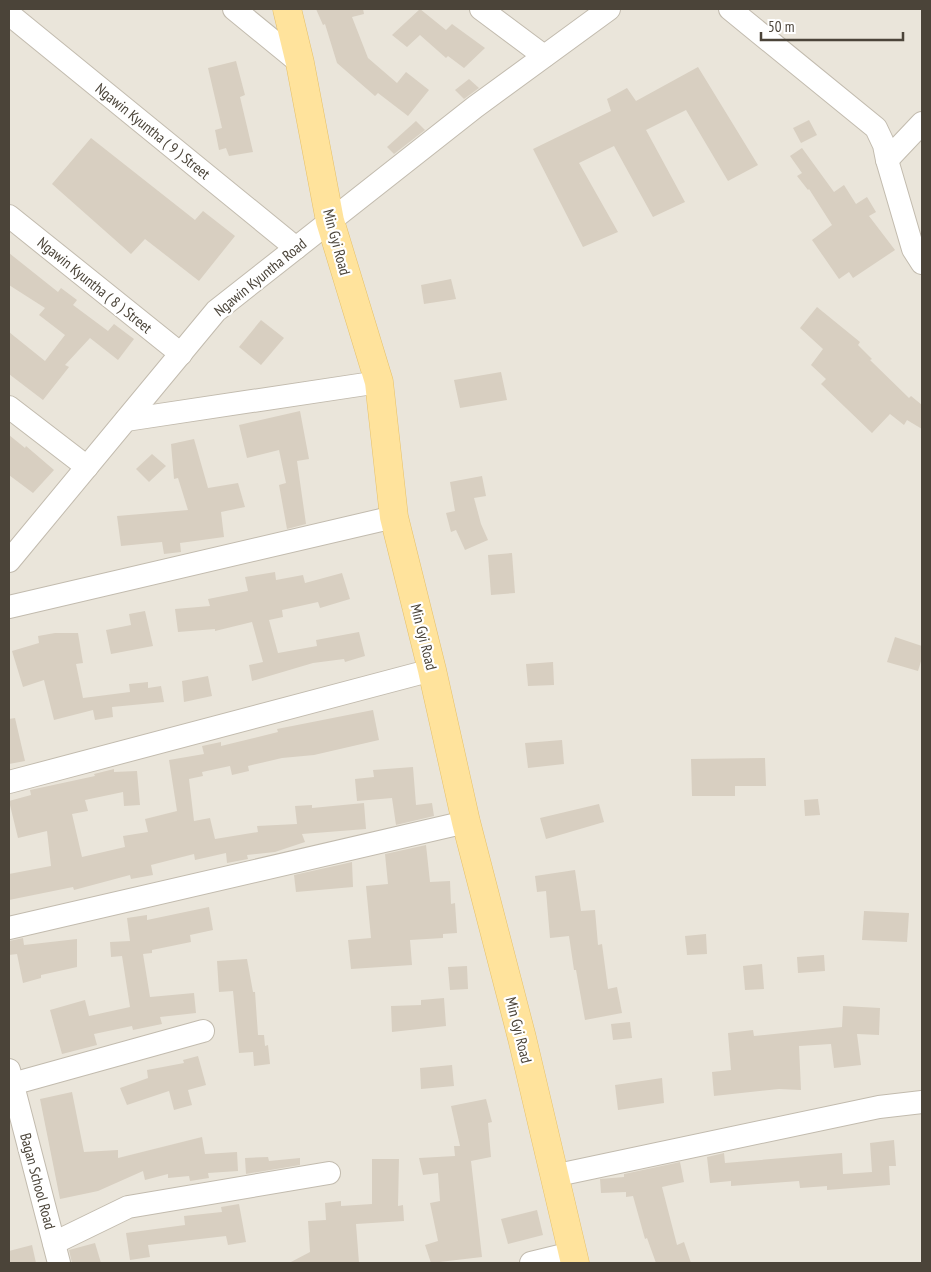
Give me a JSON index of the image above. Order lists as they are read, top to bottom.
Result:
{
  "streets": {
    "main road": ["Min Gyi Road"],
    "street": [
      "Ngawin Kyuntha ( 9 ) Street",
      "Ngawin Kyuntha Road",
      "Ngawin Kyuntha ( 8 ) Street",
      "Bagan School Road"
    ]
  },
  "crossings": [
    ["Ngawin Kyuntha ( 9 ) Street", "Ngawin Kyuntha Road"],
    ["Min Gyi Road", "Ngawin Kyuntha Road"],
    ["Ngawin Kyuntha Road", "Ngawin Kyuntha ( 8 ) Street"]
  ],
  "scale_bar": "50 m"
}
